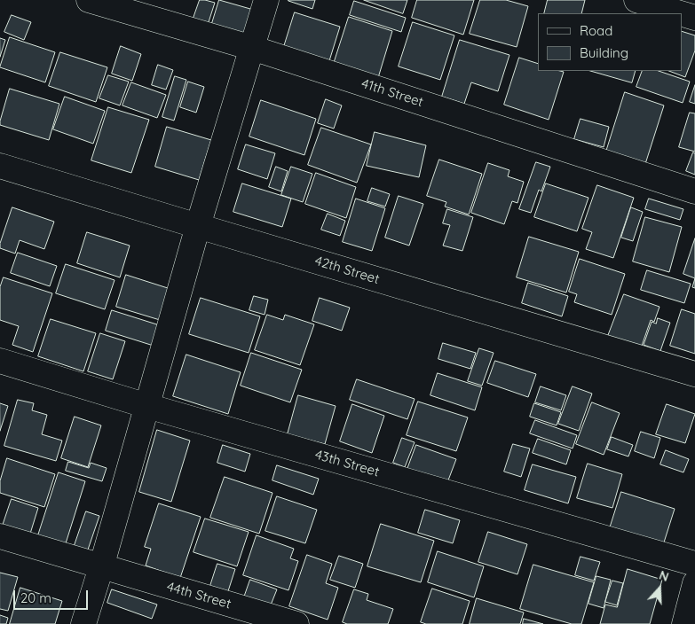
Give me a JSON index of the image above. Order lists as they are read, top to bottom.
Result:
{
  "streets": {
    "street": [
      "41th Street",
      "42th Street",
      "43th Street",
      "44th Street"
    ]
  },
  "legend": ["Road", "Building"],
  "scale_bar": "20 m",
  "north": "top"
}
